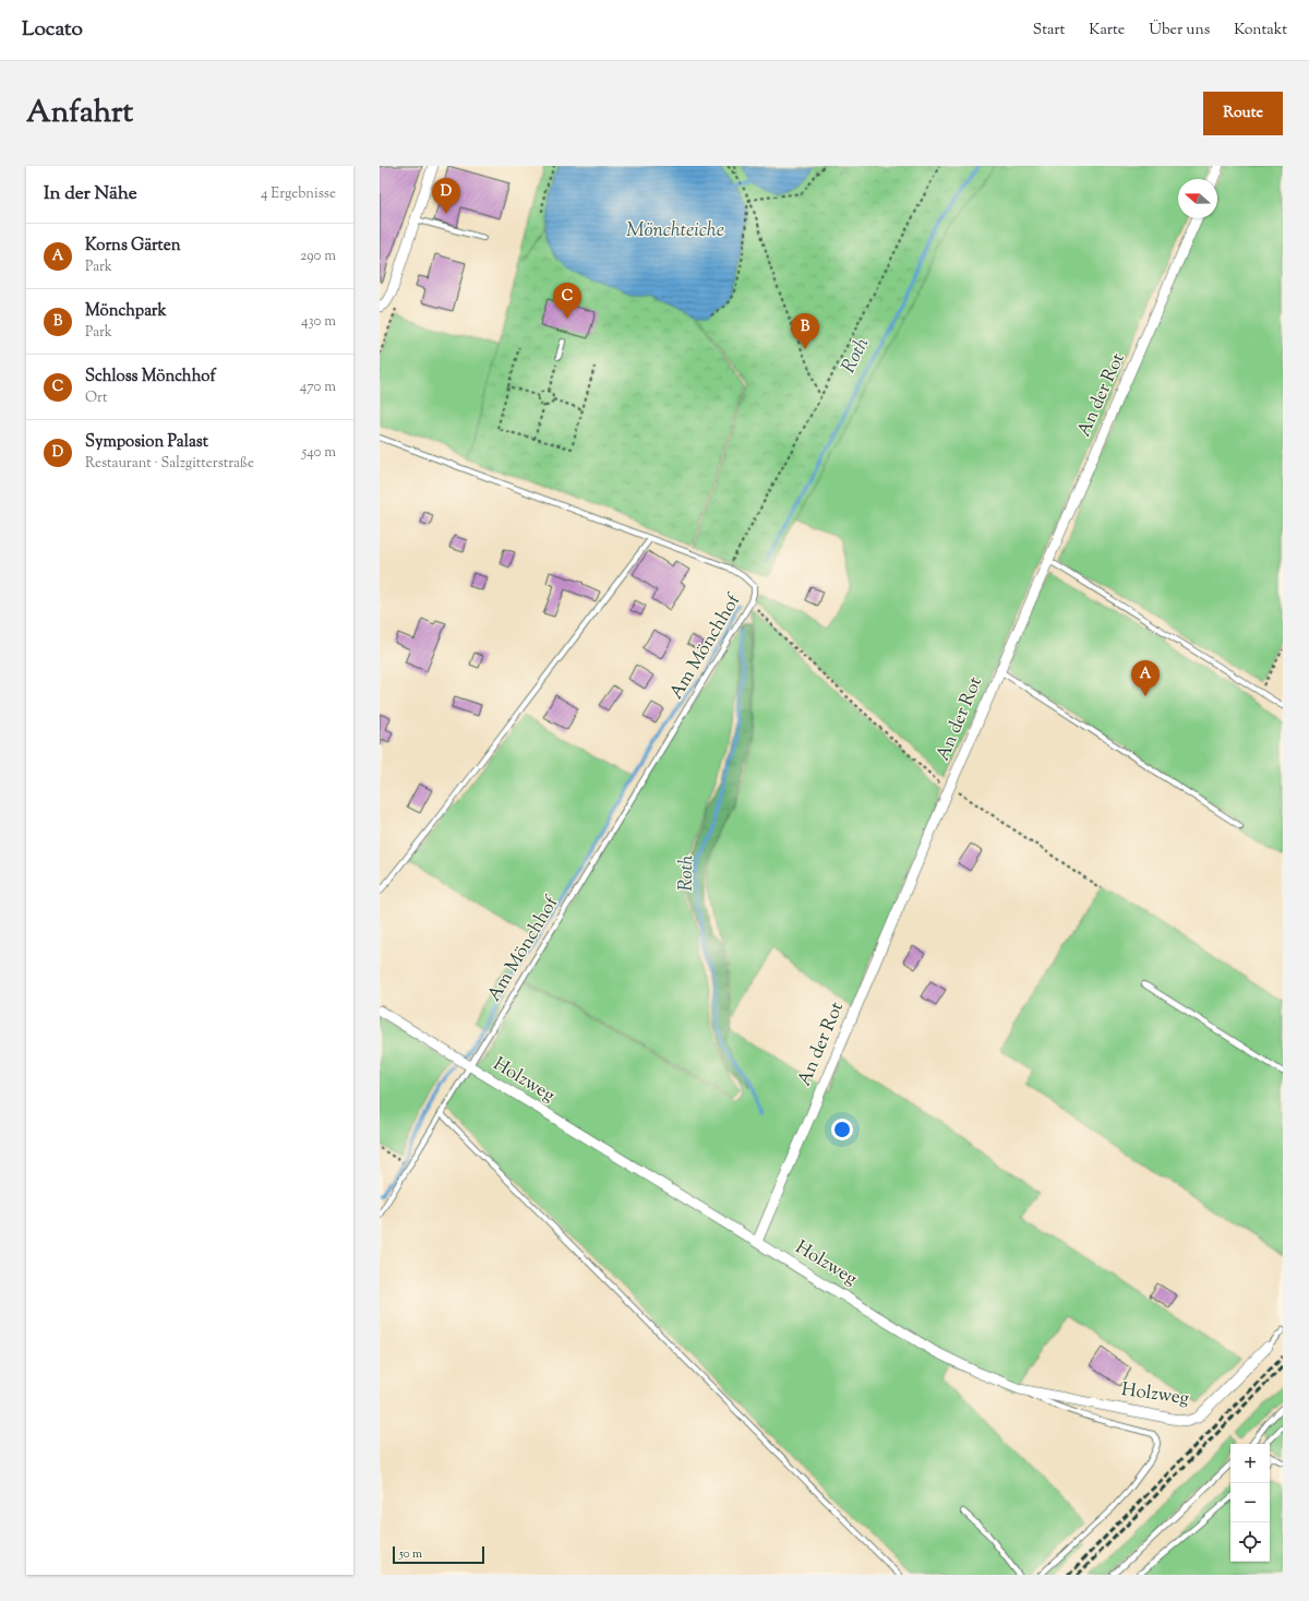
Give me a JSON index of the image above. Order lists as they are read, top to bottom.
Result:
{
  "streets": {
    "street": ["An der Rot", "Holzweg"],
    "lane": ["Am Mönchhof"]
  },
  "crossings": [
    ["An der Rot", "Holzweg"],
    ["Am Mönchhof", "Holzweg"]
  ],
  "water": ["Mönchteiche", "Roth"],
  "scale_bar": "50 m",
  "north": "left",
  "page": {
    "header": "Locato",
    "nav": [
      "Start",
      "Karte",
      "Über uns",
      "Kontakt"
    ],
    "title": "Anfahrt",
    "buttons": "Route",
    "heading": ["In der Nähe", "4 Ergebnisse"],
    "pins": [
      "D",
      "C",
      "B",
      "A"
    ],
    "list": [
      {
        "mark": "A",
        "name": "Korns Gärten",
        "note": "Park",
        "value": "290 m"
      },
      {
        "mark": "B",
        "name": "Mönchpark",
        "note": "Park",
        "value": "430 m"
      },
      {
        "mark": "C",
        "name": "Schloss Mönchhof",
        "note": "Ort",
        "value": "470 m"
      },
      {
        "mark": "D",
        "name": "Symposion Palast",
        "note": "Restaurant · Salzgitterstraße",
        "value": "540 m"
      }
    ],
    "map_buttons": ["+", "−"],
    "scale": "50 m"
  }
}
